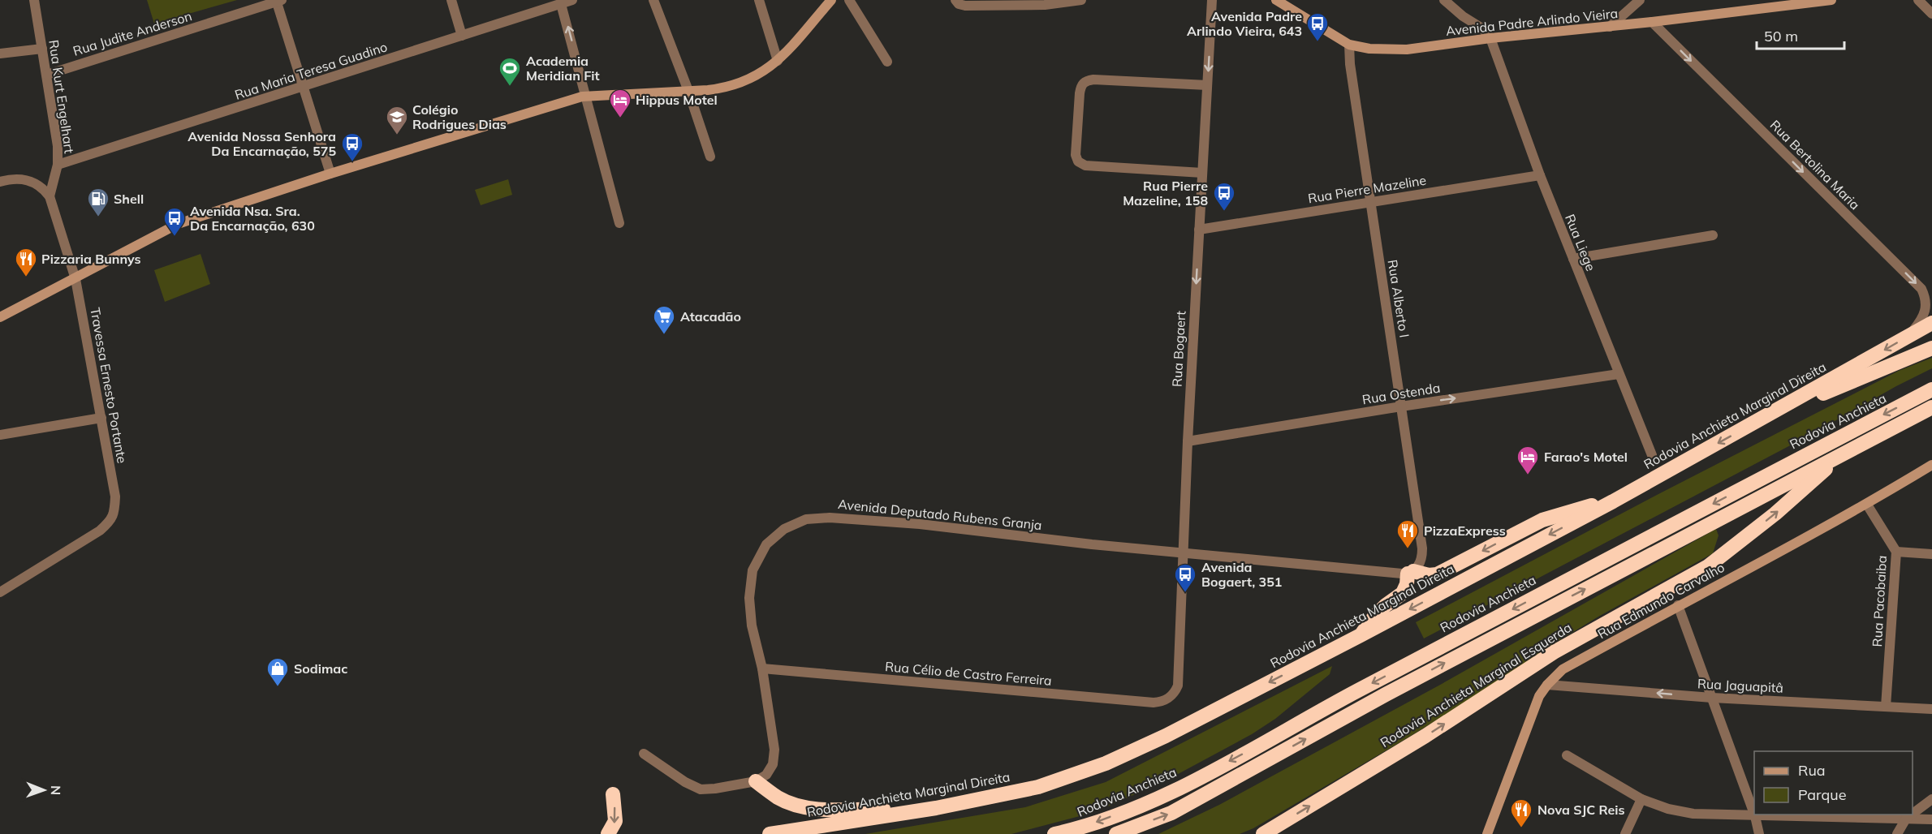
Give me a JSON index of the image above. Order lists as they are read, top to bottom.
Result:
{
  "streets": {
    "highway": ["Rodovia Anchieta Marginal Direita", "Rodovia Anchieta", "Rodovia Anchieta Marginal Esquerda"],
    "street": [
      "Avenida Padre Arlindo Vieira",
      "Rua Judite Anderson",
      "Rua Maria Teresa Guadino",
      "Rua Kurt Engelhart",
      "Rua Bertolina Maria",
      "Rua Pierre Mazeline",
      "Rua Liege",
      "Rua Alberto I",
      "Rua Bogaert",
      "Travessa Ernesto Portante",
      "Rua Ostenda",
      "Avenida Deputado Rubens Granja",
      "Rua Edmundo Carvalho",
      "Rua Pacobaiba",
      "Rua Célio de Castro Ferreira",
      "Rua Jaguapitâ"
    ]
  },
  "crossings": [
    ["Avenida Padre Arlindo Vieira", "Rua Bertolina Maria"],
    ["Avenida Padre Arlindo Vieira", "Rua Liege"],
    ["Avenida Padre Arlindo Vieira", "Rua Alberto I"],
    ["Rua Judite Anderson", "Rua Kurt Engelhart"],
    ["Rua Maria Teresa Guadino", "Rua Kurt Engelhart"],
    ["Rua Kurt Engelhart", "Travessa Ernesto Portante"],
    ["Rua Bertolina Maria", "Rodovia Anchieta Marginal Direita"],
    ["Rua Pierre Mazeline", "Rua Liege"],
    ["Rua Pierre Mazeline", "Rua Alberto I"],
    ["Rua Pierre Mazeline", "Rua Bogaert"],
    ["Rua Liege", "Rua Ostenda"],
    ["Rua Alberto I", "Rua Ostenda"],
    ["Rua Alberto I", "Avenida Deputado Rubens Granja"],
    ["Rua Bogaert", "Rua Ostenda"],
    ["Rua Bogaert", "Avenida Deputado Rubens Granja"],
    ["Rua Bogaert", "Rua Célio de Castro Ferreira"],
    ["Avenida Deputado Rubens Granja", "Rua Célio de Castro Ferreira"],
    ["Rua Edmundo Carvalho", "Rua Pacobaiba"],
    ["Rua Edmundo Carvalho", "Rua Jaguapitâ"],
    ["Rua Pacobaiba", "Rua Jaguapitâ"]
  ],
  "one_way": [
    "Rua Bertolina Maria",
    "Rua Bogaert",
    "Rua Ostenda",
    "Rua Jaguapitâ"
  ],
  "places": {
    "bus stop": [
      "Avenida Padre Arlindo Vieira, 643",
      "Avenida Nossa Senhora Da Encarnação, 575",
      "Rua Pierre Mazeline, 158",
      "Avenida Nsa. Sra. Da Encarnação, 630",
      "Avenida Bogaert, 351"
    ],
    "sports": ["Academia Meridian Fit"],
    "hotel": ["Hippus Motel", "Farao's Motel"],
    "school or university": ["Colégio Rodrigues Dias"],
    "fuel station": ["Shell"],
    "restaurant": ["Pizzaria Bunnys", "PizzaExpress", "Nova SJC Reis"],
    "supermarket": ["Atacadão"],
    "shop": ["Sodimac"]
  },
  "legend": ["Rua", "Parque"],
  "scale_bar": "50 m",
  "north": "right"
}
